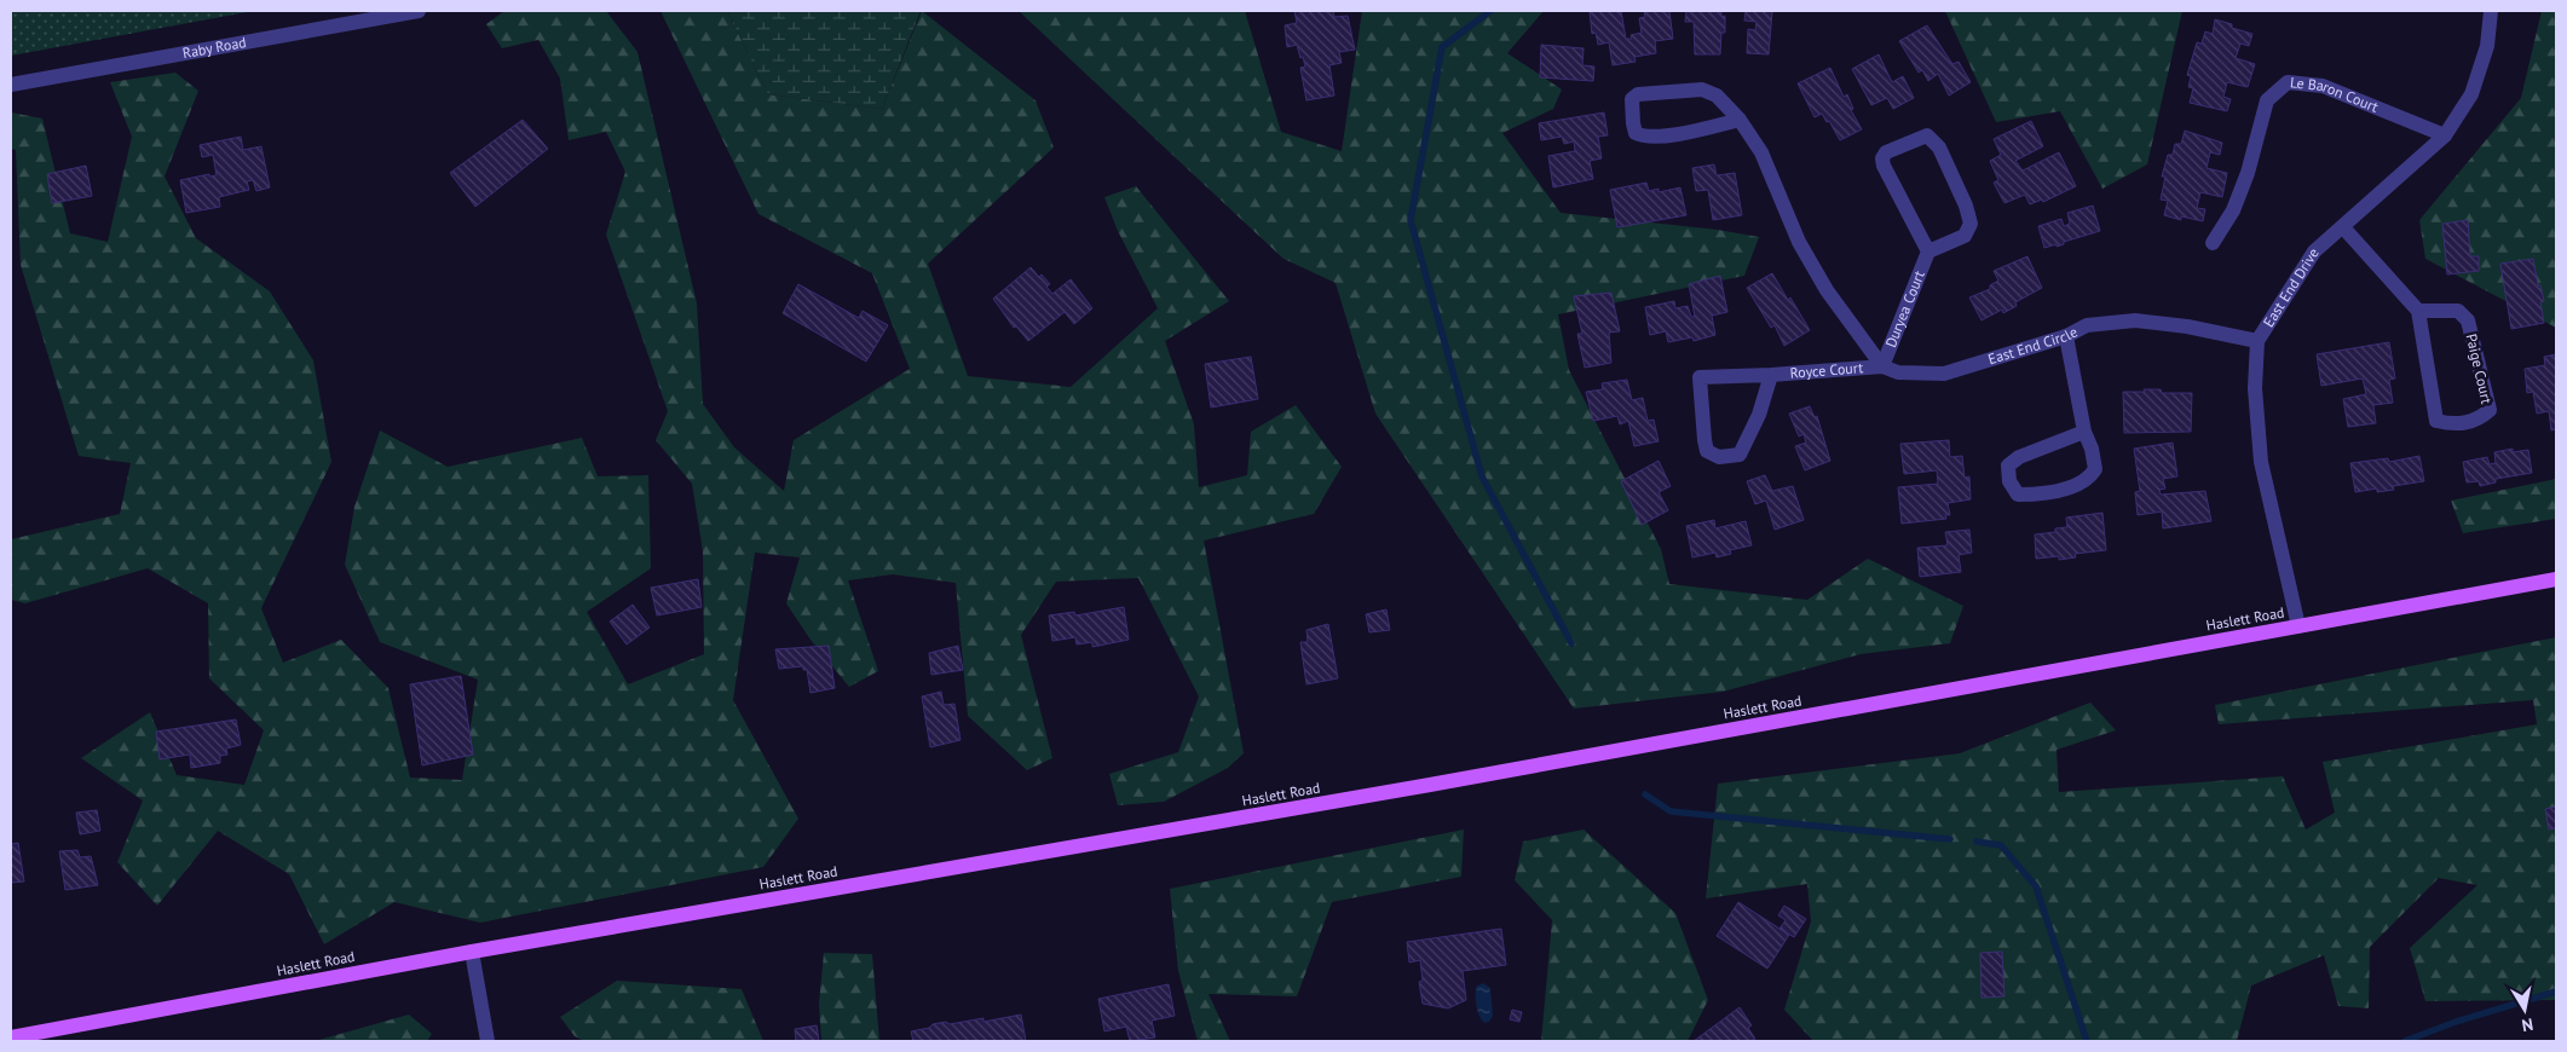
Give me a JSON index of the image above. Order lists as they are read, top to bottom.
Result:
{
  "streets": {
    "main road": ["Haslett Road"],
    "street": [
      "Raby Road",
      "Le Baron Court",
      "East End Drive",
      "Duryea Court",
      "East End Circle",
      "Paige Court",
      "Royce Court"
    ]
  },
  "crossings": [
    ["Le Baron Court", "East End Drive"],
    ["East End Drive", "East End Circle"],
    ["East End Drive", "Haslett Road"],
    ["Duryea Court", "East End Circle"],
    ["Duryea Court", "Royce Court"],
    ["East End Circle", "Royce Court"]
  ],
  "north": "bottom"
}
